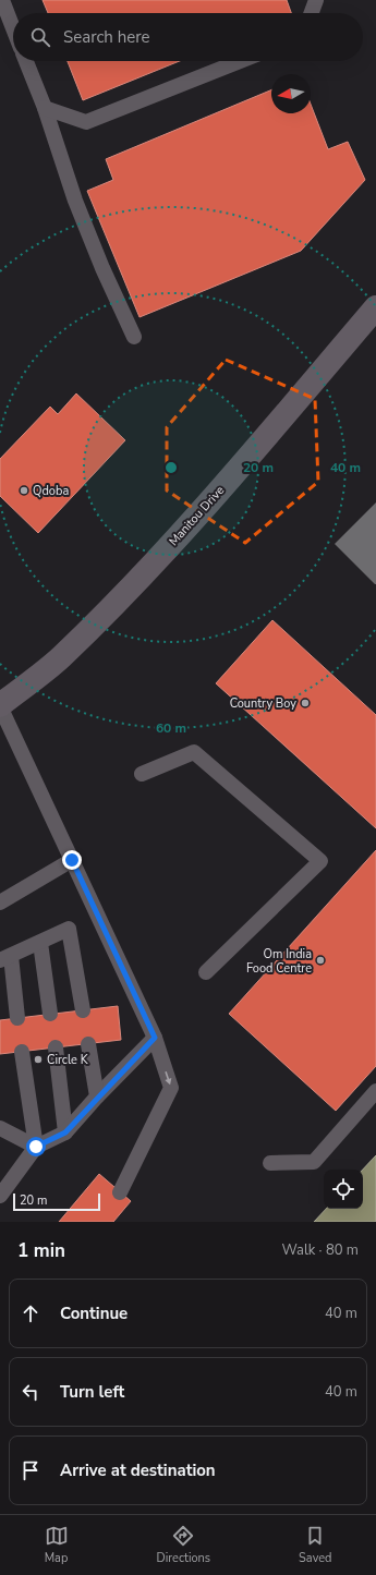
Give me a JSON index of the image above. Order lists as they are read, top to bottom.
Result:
{
  "streets": {
    "main road": ["Manitou Drive"]
  },
  "places": [
    "Qdoba",
    "Country Boy",
    "Om India Food Centre",
    "Circle K"
  ],
  "scale_bar": "20 m",
  "north": "left",
  "page": {
    "search": "Search here",
    "scale": "20 m",
    "heading": ["1 min", "Walk · 80 m"],
    "list": [
      ["Continue", "40 m"],
      ["Turn left", "40 m"],
      "Arrive at destination"
    ],
    "nav": ["Map", "Directions", "Saved"]
  },
  "rings": ["20 m", "40 m", "60 m"]
}
